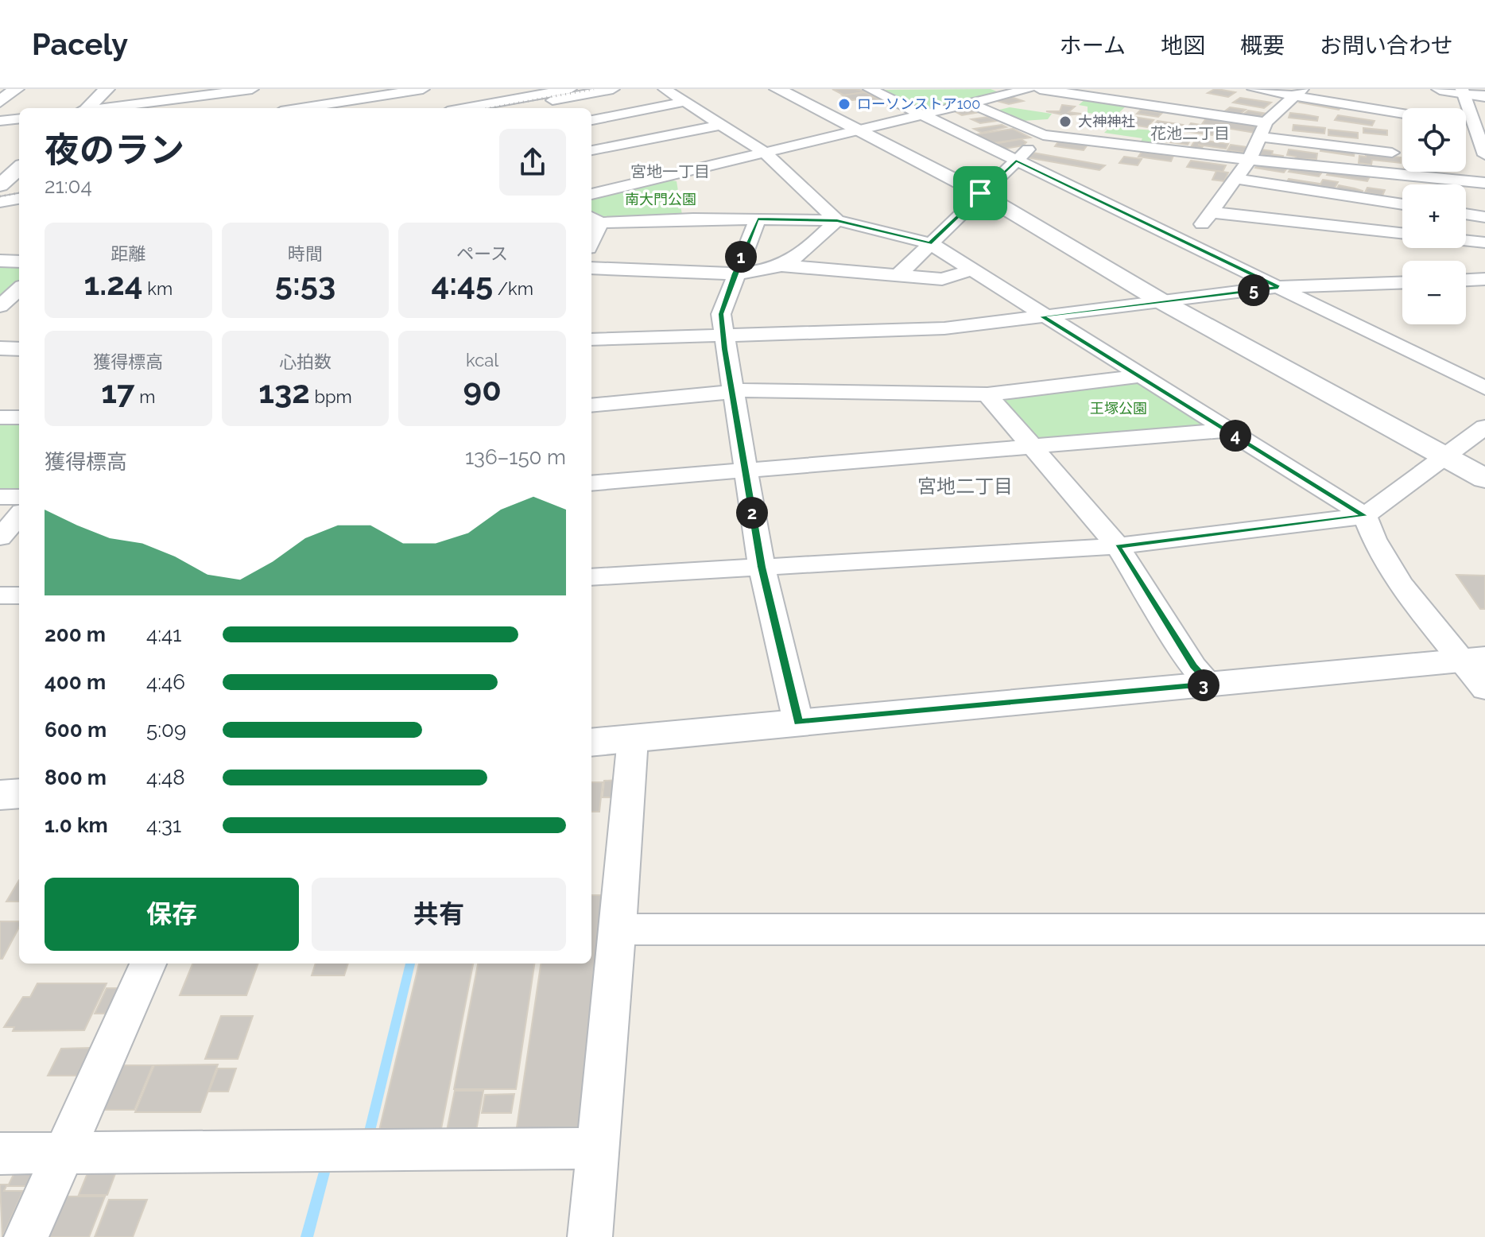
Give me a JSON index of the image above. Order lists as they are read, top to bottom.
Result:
{
  "districts": ["花池二丁目", "宮地一丁目", "宮地二丁目"],
  "parks": ["南大門公園", "王塚公園"],
  "places": ["ローソンストア100", "大神神社"],
  "page": {
    "header": "Pacely",
    "nav": [
      "ホーム",
      "地図",
      "概要",
      "お問い合わせ"
    ],
    "map_buttons": ["+", "−"],
    "heading": ["夜のラン", "21:04"],
    "stats": [
      ["距離", "1.24 km"],
      ["時間", "5:53"],
      ["ペース", "4:45 /km"],
      ["獲得標高", "17 m"],
      ["心拍数", "132 bpm"],
      ["kcal", "90"]
    ],
    "pins": [
      "1",
      "5",
      "4",
      "2",
      "3"
    ],
    "chart": ["獲得標高", "136–150 m"],
    "list": [
      {
        "name": "200 m",
        "note": "4:41"
      },
      {
        "name": "400 m",
        "note": "4:46"
      },
      {
        "name": "600 m",
        "note": "5:09"
      },
      {
        "name": "800 m",
        "note": "4:48"
      },
      {
        "name": "1.0 km",
        "note": "4:31"
      }
    ],
    "buttons": ["保存", "共有"]
  }
}
